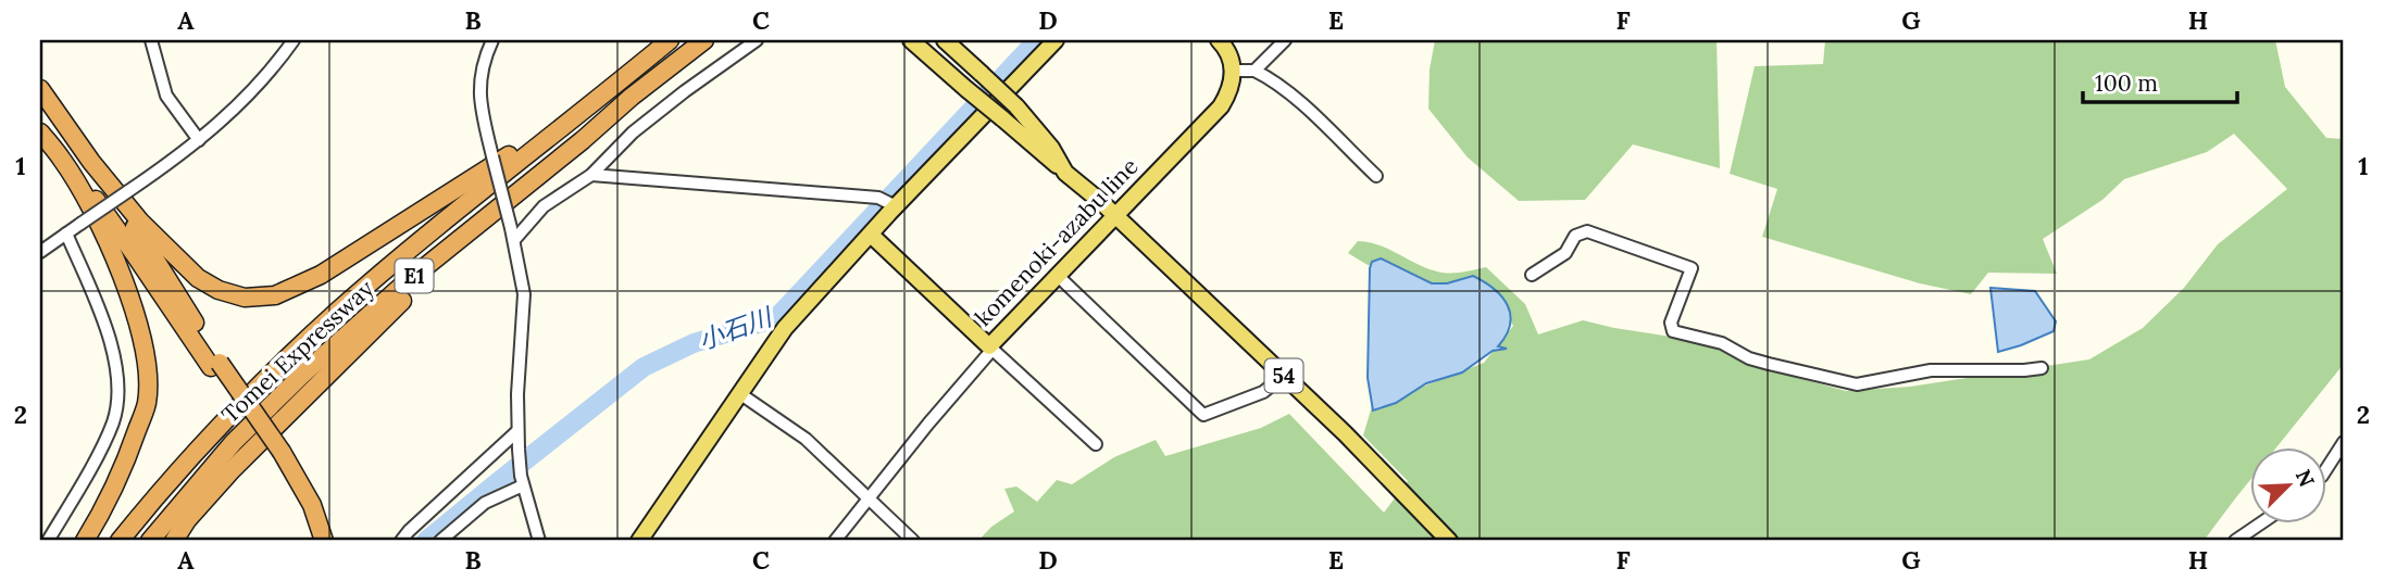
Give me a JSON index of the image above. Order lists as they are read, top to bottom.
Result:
{
  "streets": {
    "highway": ["E1", "Tomei Expressway"],
    "main road": ["komenoki-azabu line", "54"]
  },
  "crossings": [
    ["komenoki-azabu line", "54"]
  ],
  "water": ["小石川"],
  "scale_bar": "100 m",
  "north": "top right",
  "grid": {
    "columns": [
      "A",
      "B",
      "C",
      "D",
      "E",
      "F",
      "G",
      "H"
    ],
    "rows": ["1", "2"]
  }
}
